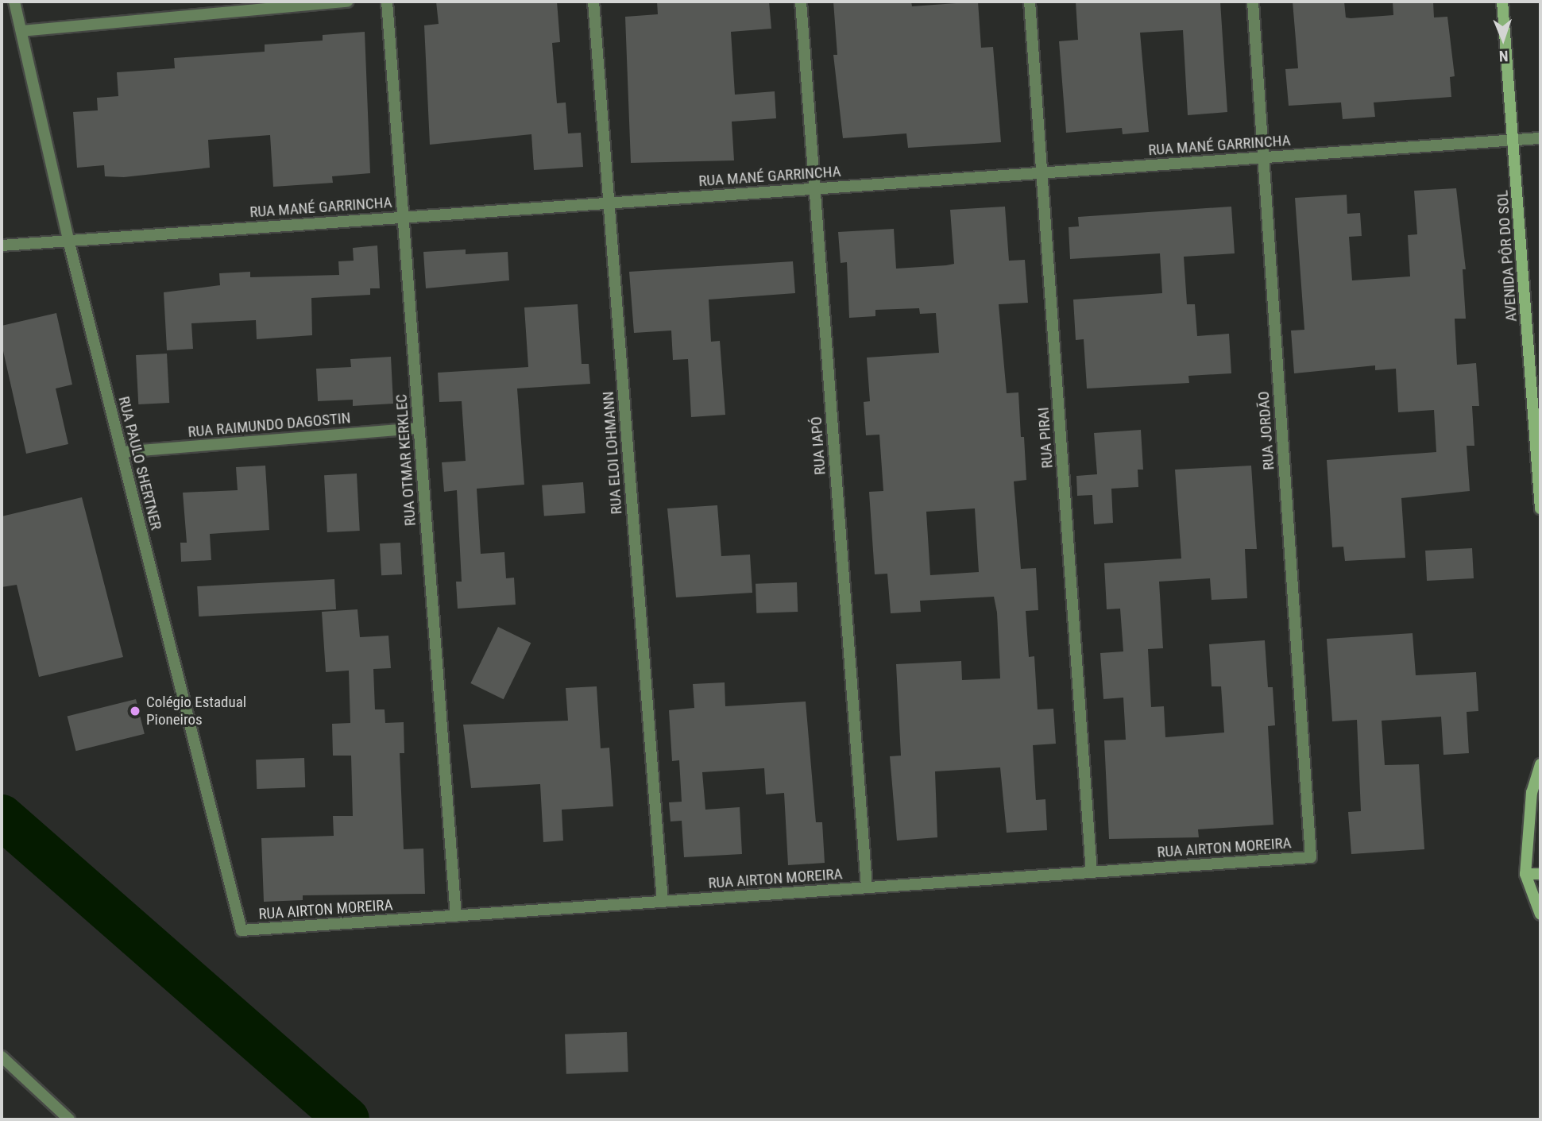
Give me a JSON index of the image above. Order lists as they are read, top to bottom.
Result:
{
  "streets": {
    "street": [
      "RUA MANÉ GARRINCHA",
      "AVENIDA PÔR DO SOL",
      "RUA RAIMUNDO DAGOSTIN",
      "RUA JORDÃO",
      "RUA PIRAI",
      "RUA IAPÓ",
      "RUA ELOI LOHMANN",
      "RUA OTMAR KERKLEC",
      "RUA PAULO SHERTNER",
      "RUA AIRTON MOREIRA"
    ]
  },
  "crossings": [
    ["RUA MANÉ GARRINCHA", "AVENIDA PÔR DO SOL"],
    ["RUA MANÉ GARRINCHA", "RUA JORDÃO"],
    ["RUA MANÉ GARRINCHA", "RUA PIRAI"],
    ["RUA MANÉ GARRINCHA", "RUA IAPÓ"],
    ["RUA MANÉ GARRINCHA", "RUA ELOI LOHMANN"],
    ["RUA MANÉ GARRINCHA", "RUA OTMAR KERKLEC"],
    ["RUA MANÉ GARRINCHA", "RUA PAULO SHERTNER"],
    ["RUA RAIMUNDO DAGOSTIN", "RUA OTMAR KERKLEC"],
    ["RUA RAIMUNDO DAGOSTIN", "RUA PAULO SHERTNER"],
    ["RUA JORDÃO", "RUA AIRTON MOREIRA"],
    ["RUA PIRAI", "RUA AIRTON MOREIRA"],
    ["RUA IAPÓ", "RUA AIRTON MOREIRA"],
    ["RUA ELOI LOHMANN", "RUA AIRTON MOREIRA"],
    ["RUA OTMAR KERKLEC", "RUA AIRTON MOREIRA"],
    ["RUA PAULO SHERTNER", "RUA AIRTON MOREIRA"]
  ],
  "places": ["Colégio Estadual Pioneiros"],
  "north": "bottom"
}
